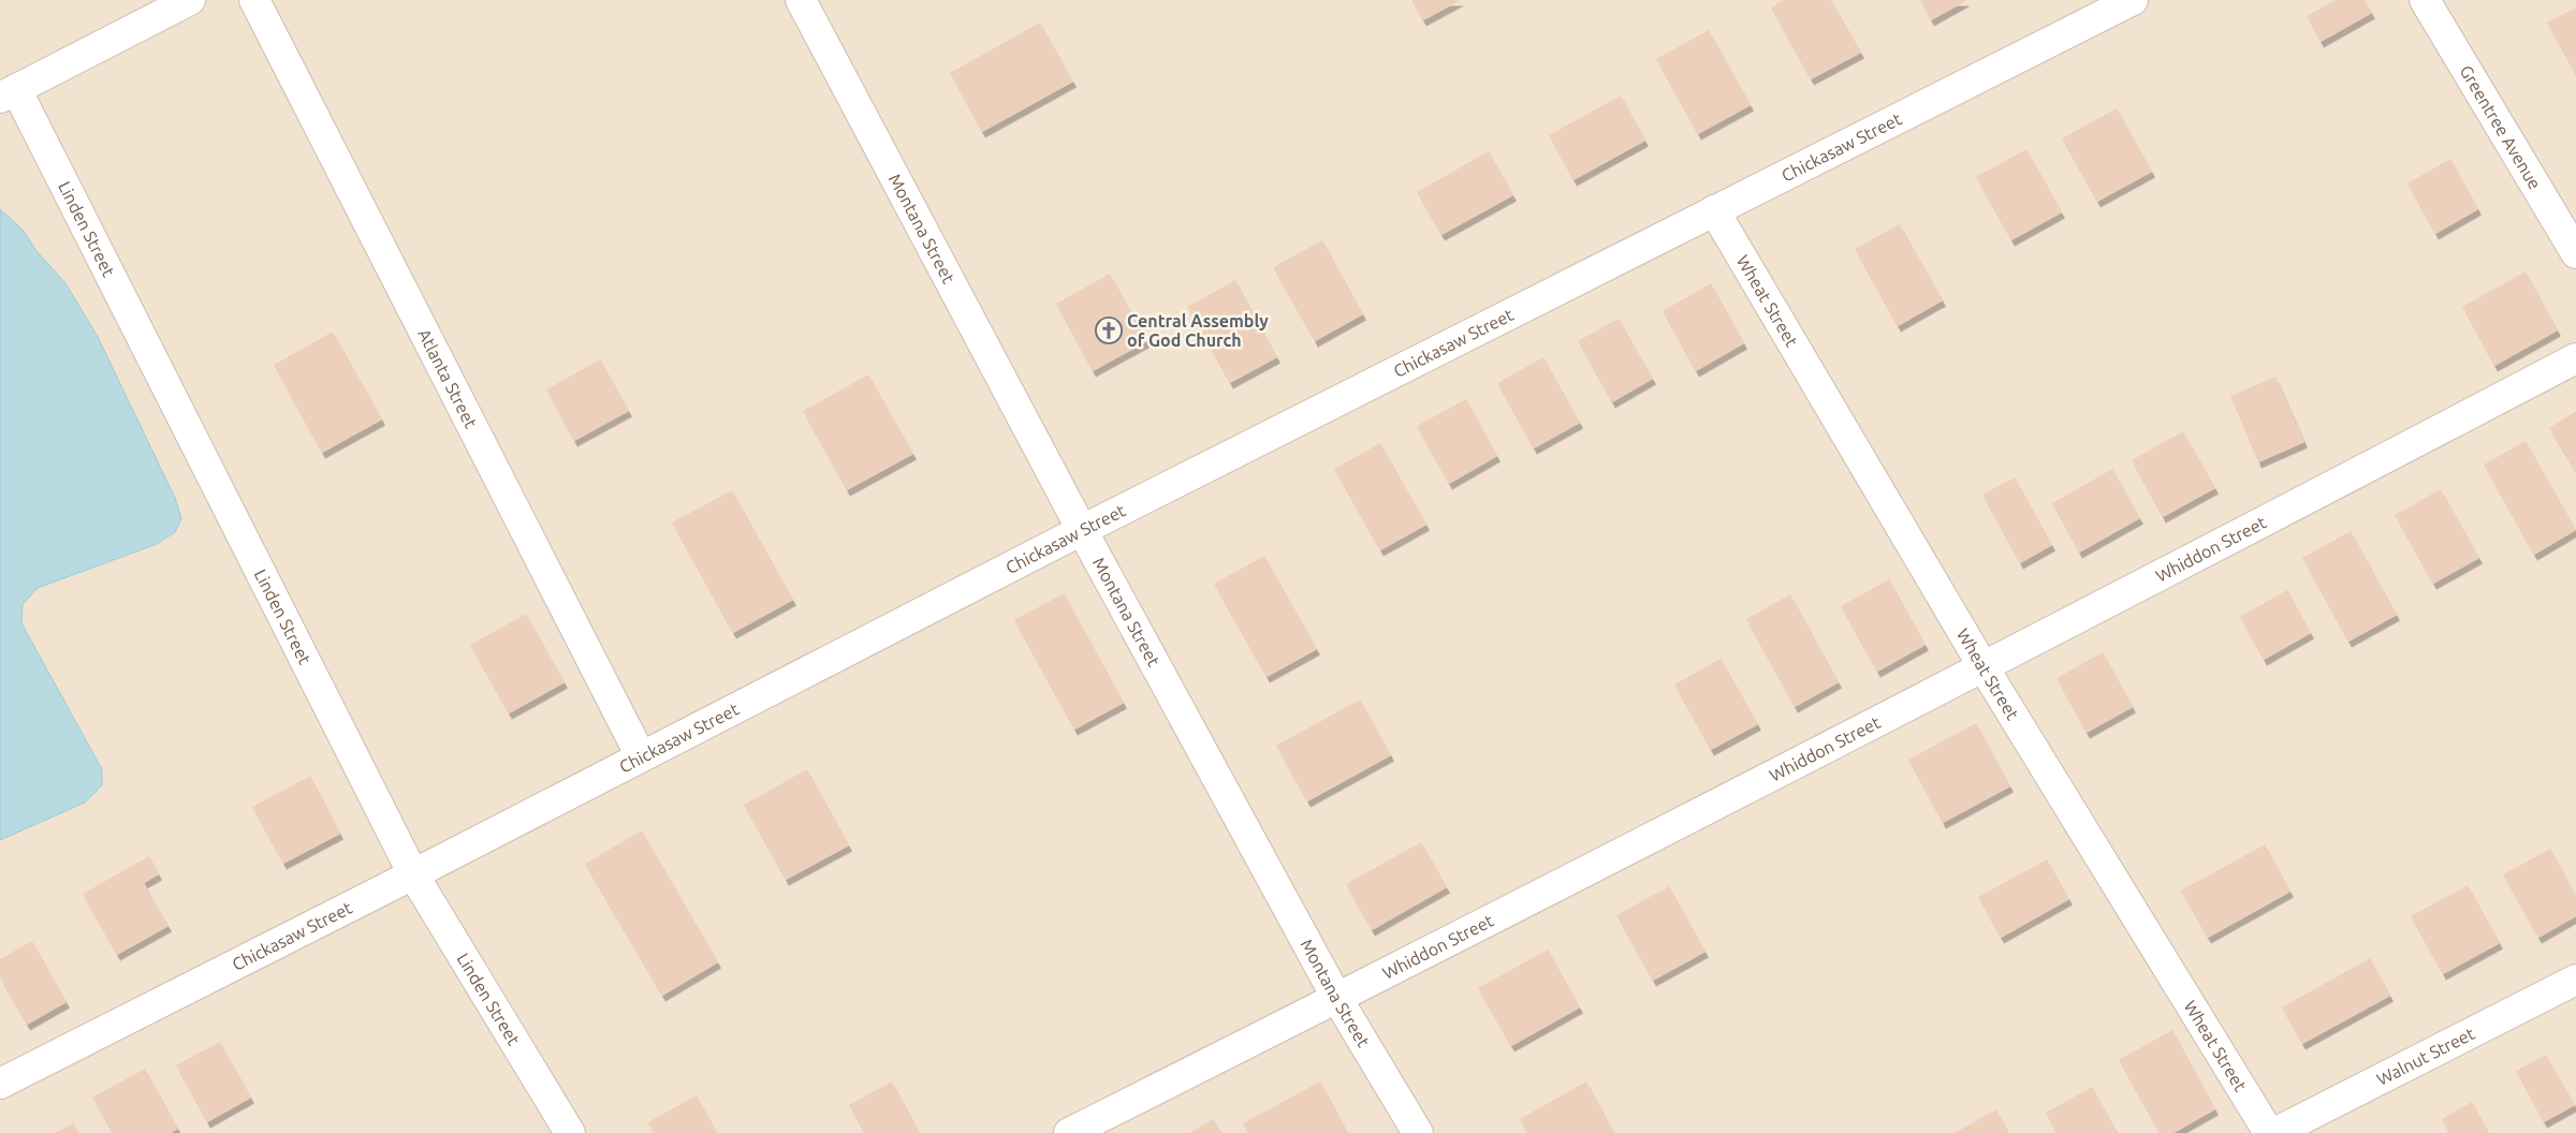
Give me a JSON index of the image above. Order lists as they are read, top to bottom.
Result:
{
  "streets": {
    "street": [
      "Greentree Avenue",
      "Chickasaw Street",
      "Linden Street",
      "Montana Street",
      "Wheat Street",
      "Atlanta Street",
      "Whiddon Street",
      "Walnut Street"
    ]
  },
  "crossings": [
    ["Chickasaw Street", "Linden Street"],
    ["Chickasaw Street", "Montana Street"],
    ["Chickasaw Street", "Wheat Street"],
    ["Chickasaw Street", "Atlanta Street"],
    ["Montana Street", "Whiddon Street"],
    ["Wheat Street", "Whiddon Street"]
  ],
  "places": {
    "church": ["Central Assembly of God Church"]
  }
}
